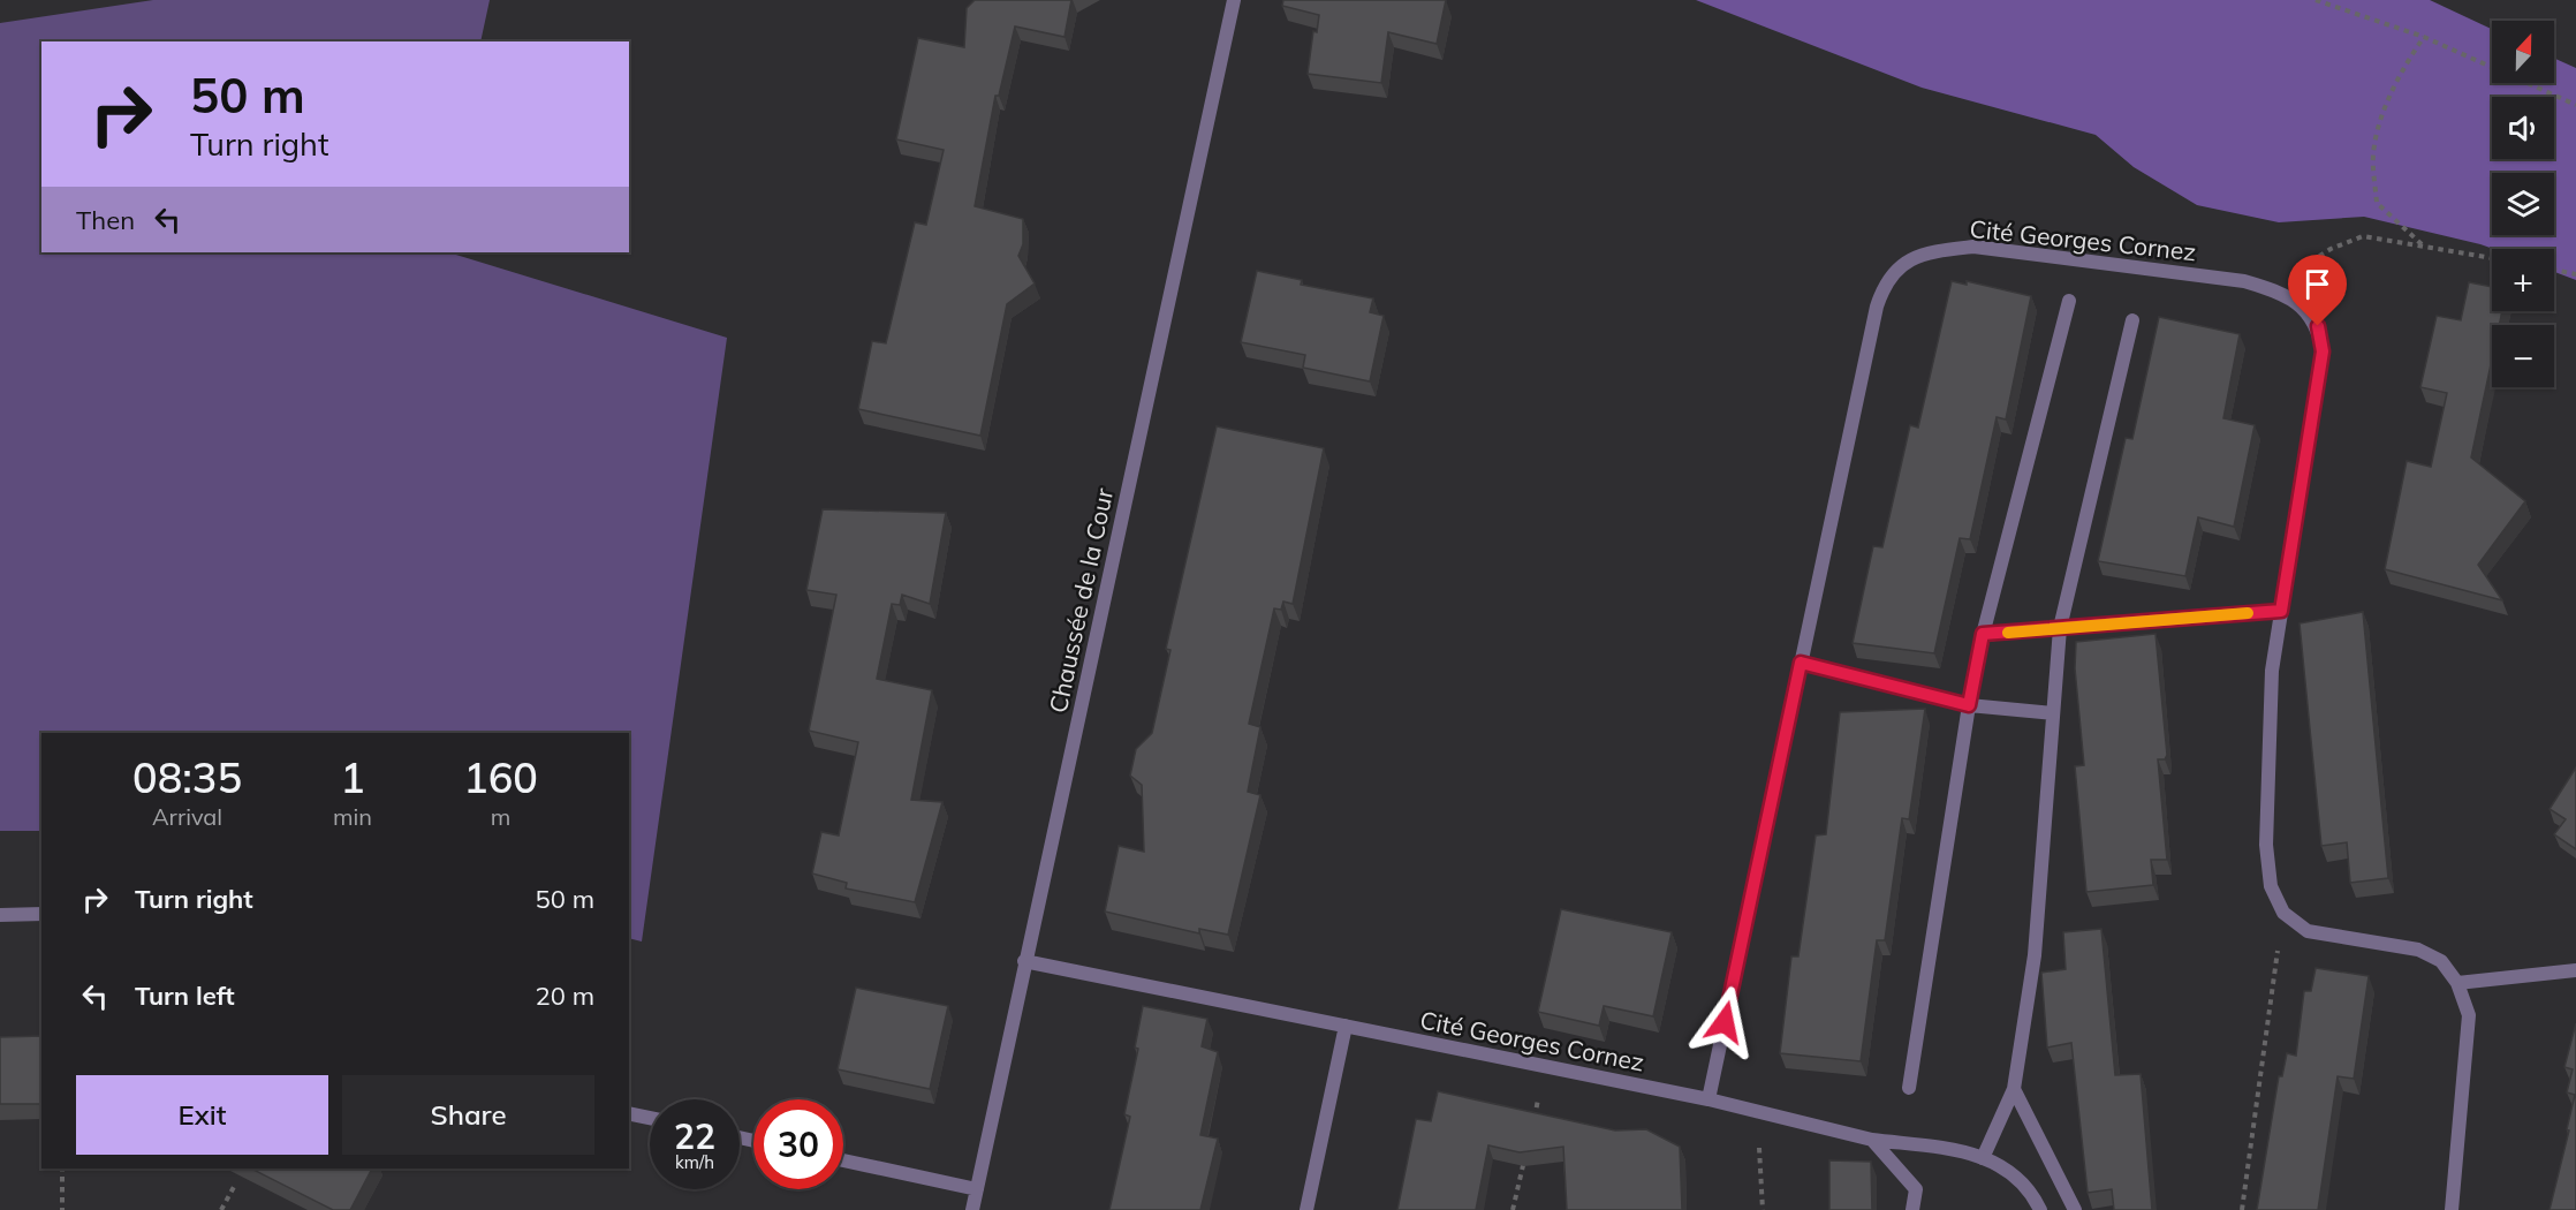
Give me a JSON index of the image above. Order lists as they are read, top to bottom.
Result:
{
  "streets": {
    "street": ["Cité Georges Cornez", "Chaussée de la Cour"]
  },
  "crossings": [
    ["Cité Georges Cornez", "Chaussée de la Cour"]
  ],
  "north": "top",
  "page": {
    "map_buttons": ["+", "−"],
    "turn": ["50 m", "Turn right"],
    "then": "Then",
    "eta": [
      "08:35",
      "Arrival",
      "1",
      "min",
      "160",
      "m"
    ],
    "list": [
      {
        "name": "Turn right",
        "value": "50 m"
      },
      {
        "name": "Turn left",
        "value": "20 m"
      }
    ],
    "buttons": ["Exit", "Share"],
    "speed": "22 km/h",
    "limit": "30"
  }
}
